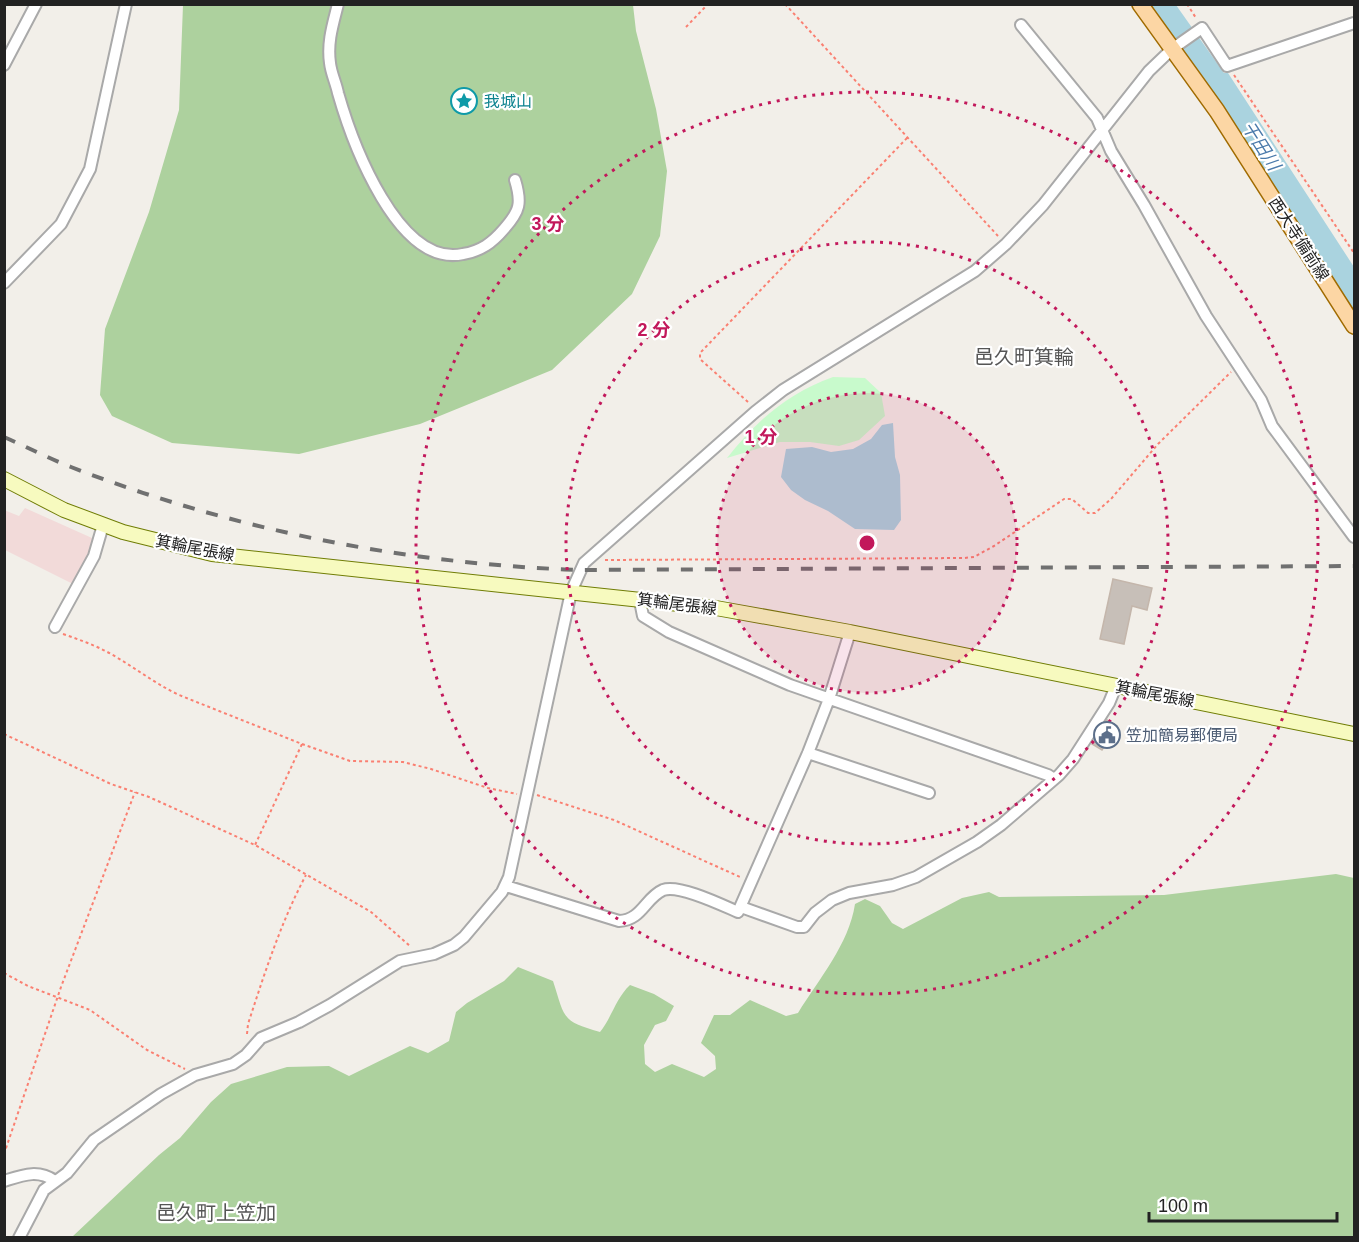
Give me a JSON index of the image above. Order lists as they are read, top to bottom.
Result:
{
  "streets": {
    "main road": ["西大寺備前線", "箕輪尾張線"]
  },
  "districts": ["邑久町箕輪", "邑久町上笠加"],
  "water": ["干田川"],
  "places": {
    "place": ["我城山"],
    "public building": ["笠加簡易郵便局"]
  },
  "scale_bar": "100 m",
  "rings": ["3 分", "2 分", "1 分"]
}
